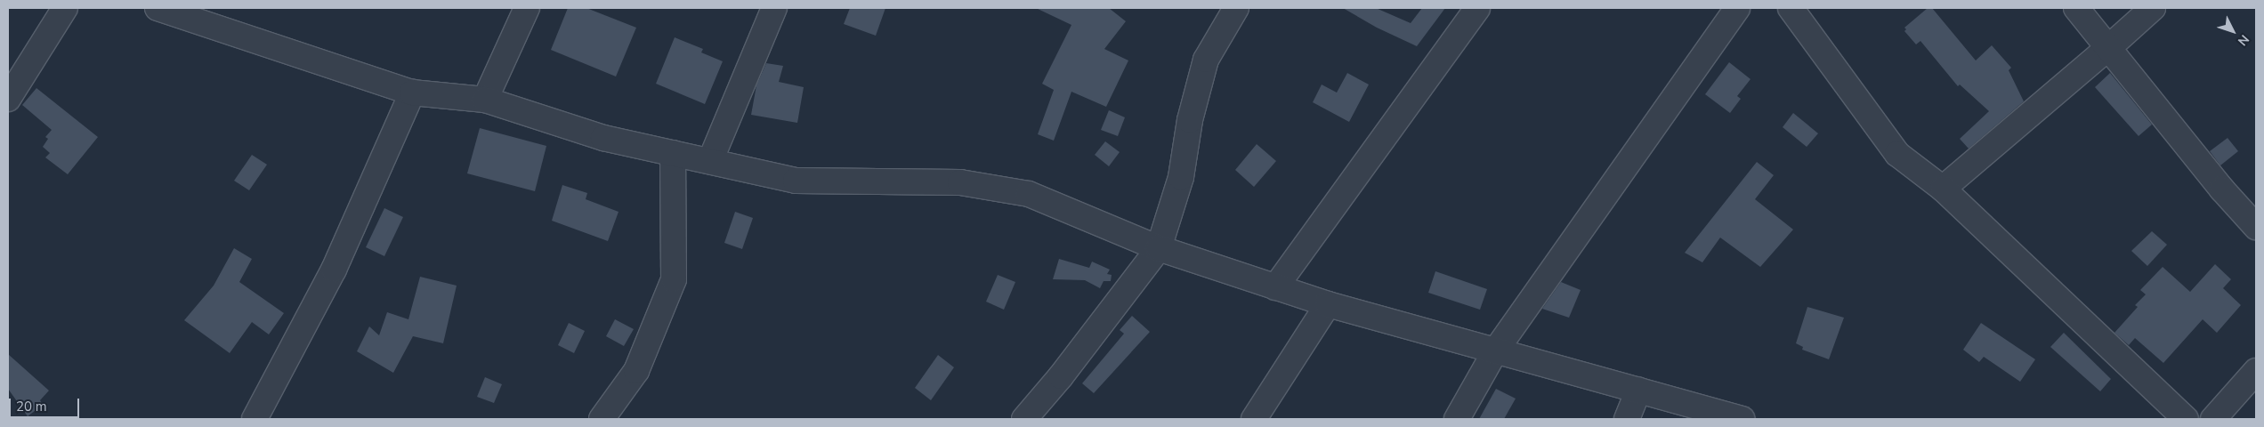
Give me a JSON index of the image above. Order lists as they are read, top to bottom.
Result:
{
  "scale_bar": "20 m",
  "north": "bottom right"
}
